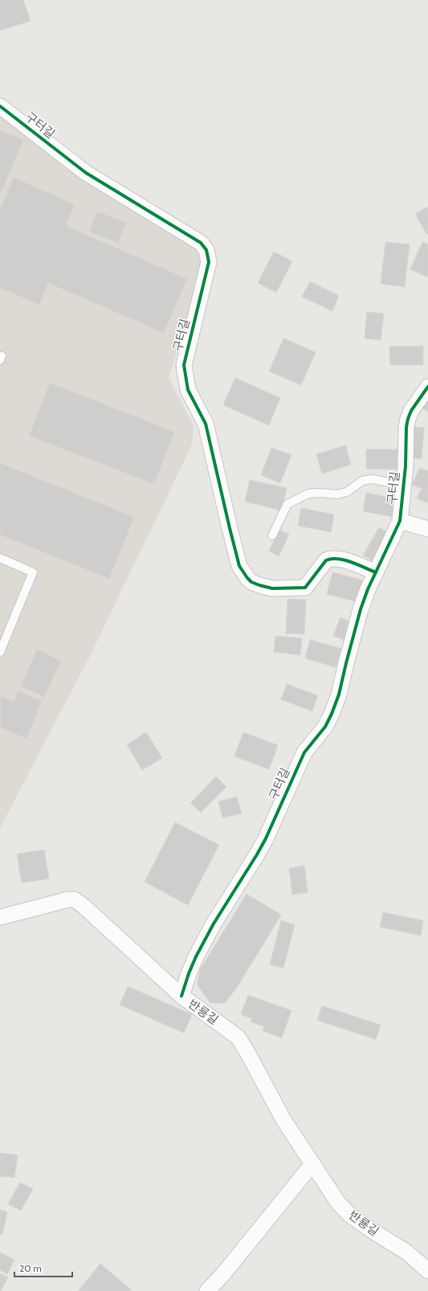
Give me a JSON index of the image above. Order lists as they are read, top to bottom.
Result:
{
  "streets": {
    "street": ["구터길", "반룡길"]
  },
  "crossings": [
    ["구터길", "반룡길"]
  ],
  "scale_bar": "20 m"
}
